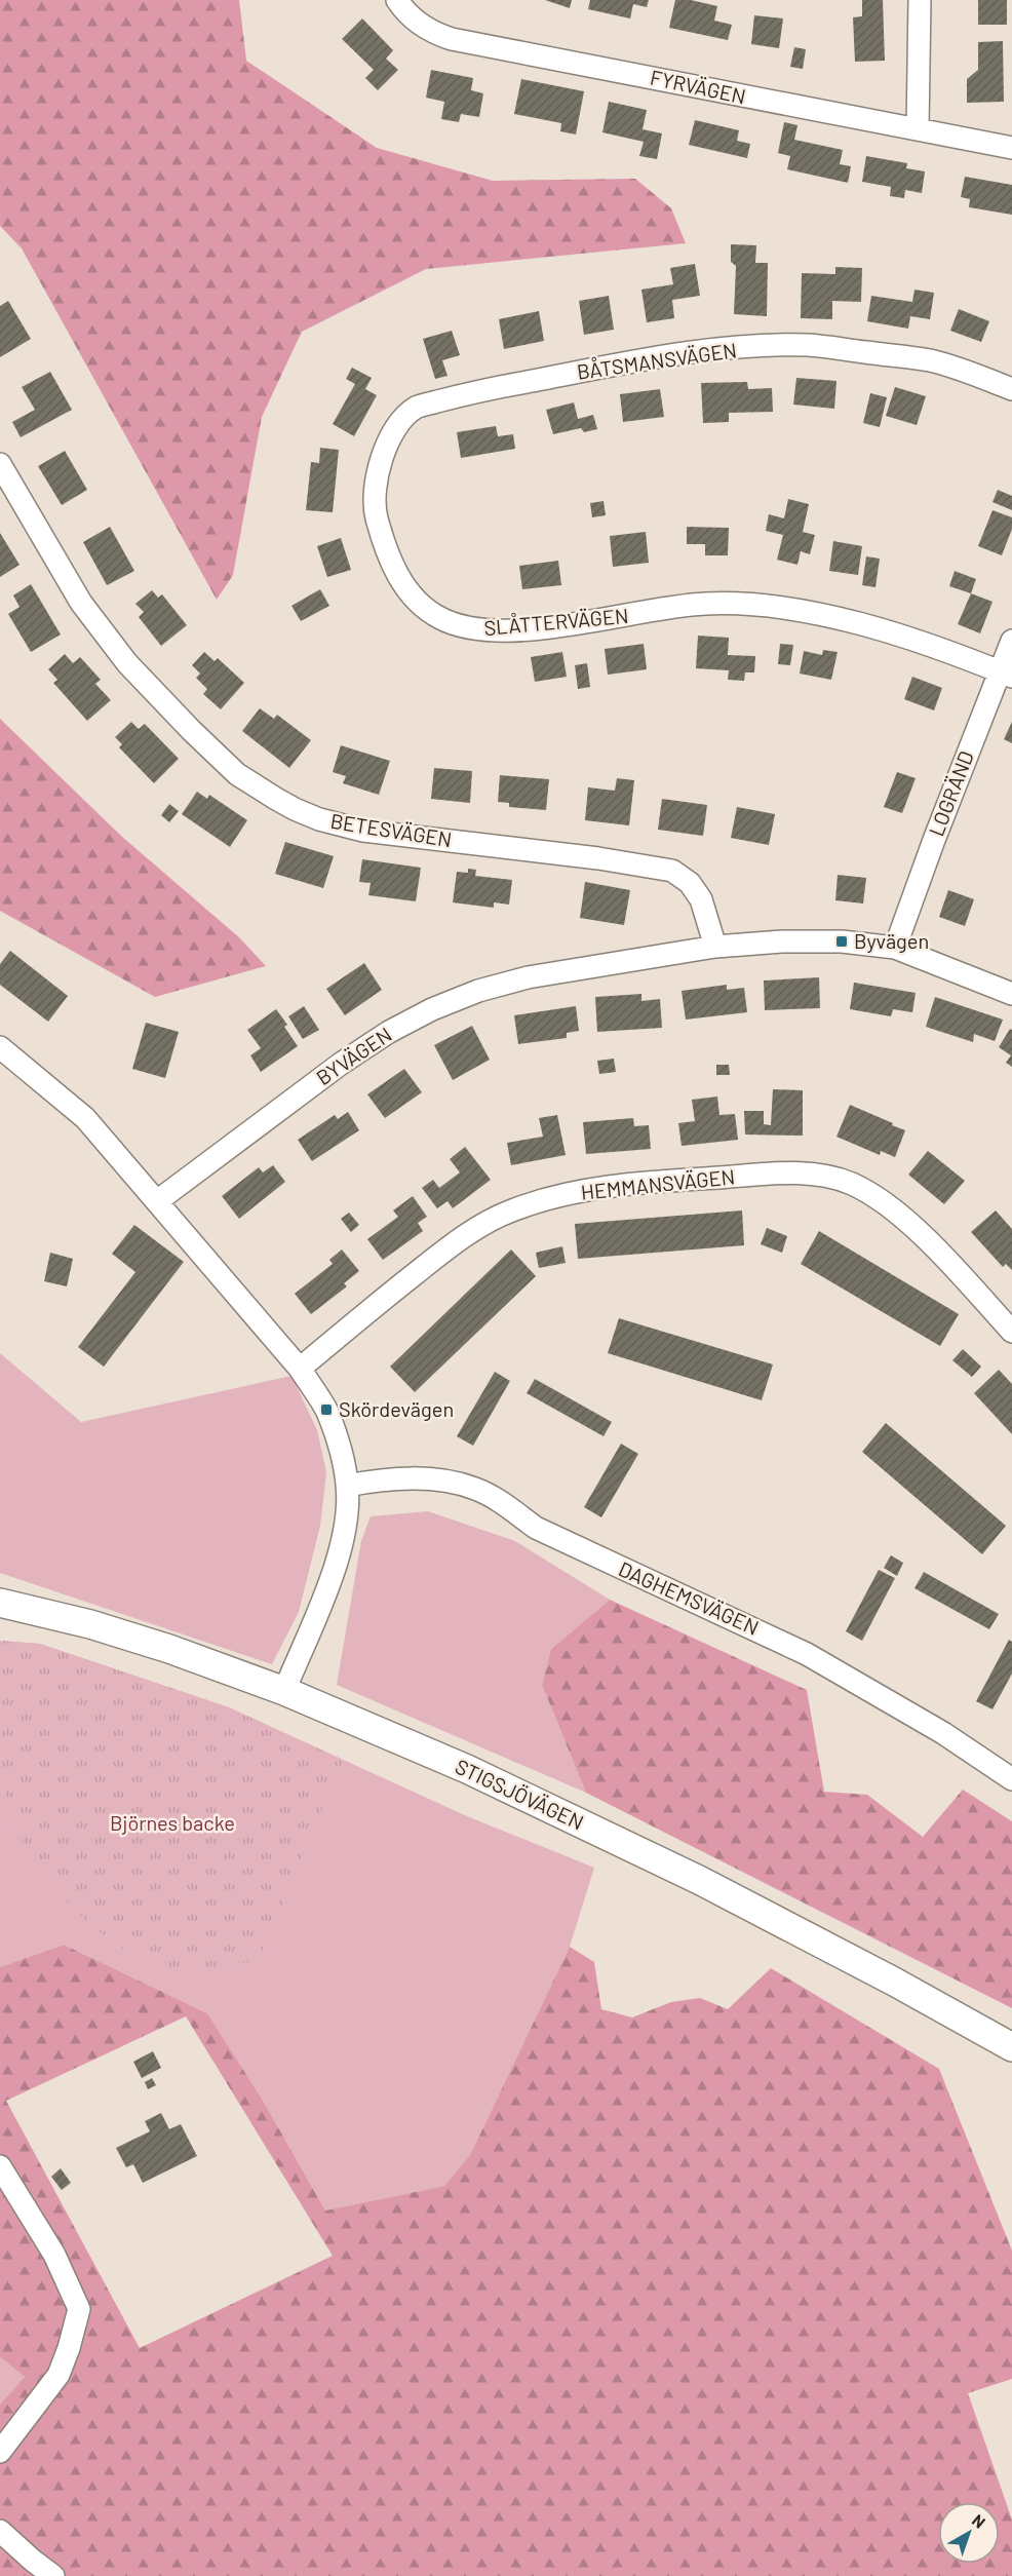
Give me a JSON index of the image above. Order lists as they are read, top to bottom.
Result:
{
  "streets": {
    "main road": ["STIGSJÖVÄGEN"],
    "street": [
      "FYRVÄGEN",
      "BÅTSMANSVÄGEN",
      "SLÅTTERVÄGEN",
      "LOGRÄND",
      "BETESVÄGEN",
      "BYVÄGEN",
      "HEMMANSVÄGEN",
      "DAGHEMSVÄGEN"
    ]
  },
  "crossings": [
    ["BÅTSMANSVÄGEN", "SLÅTTERVÄGEN"],
    ["SLÅTTERVÄGEN", "LOGRÄND"],
    ["LOGRÄND", "BYVÄGEN"],
    ["BETESVÄGEN", "BYVÄGEN"]
  ],
  "parks": ["Björnes backe"],
  "places": {
    "transit": ["Byvägen", "Skördevägen"]
  },
  "north": "top right"
}
